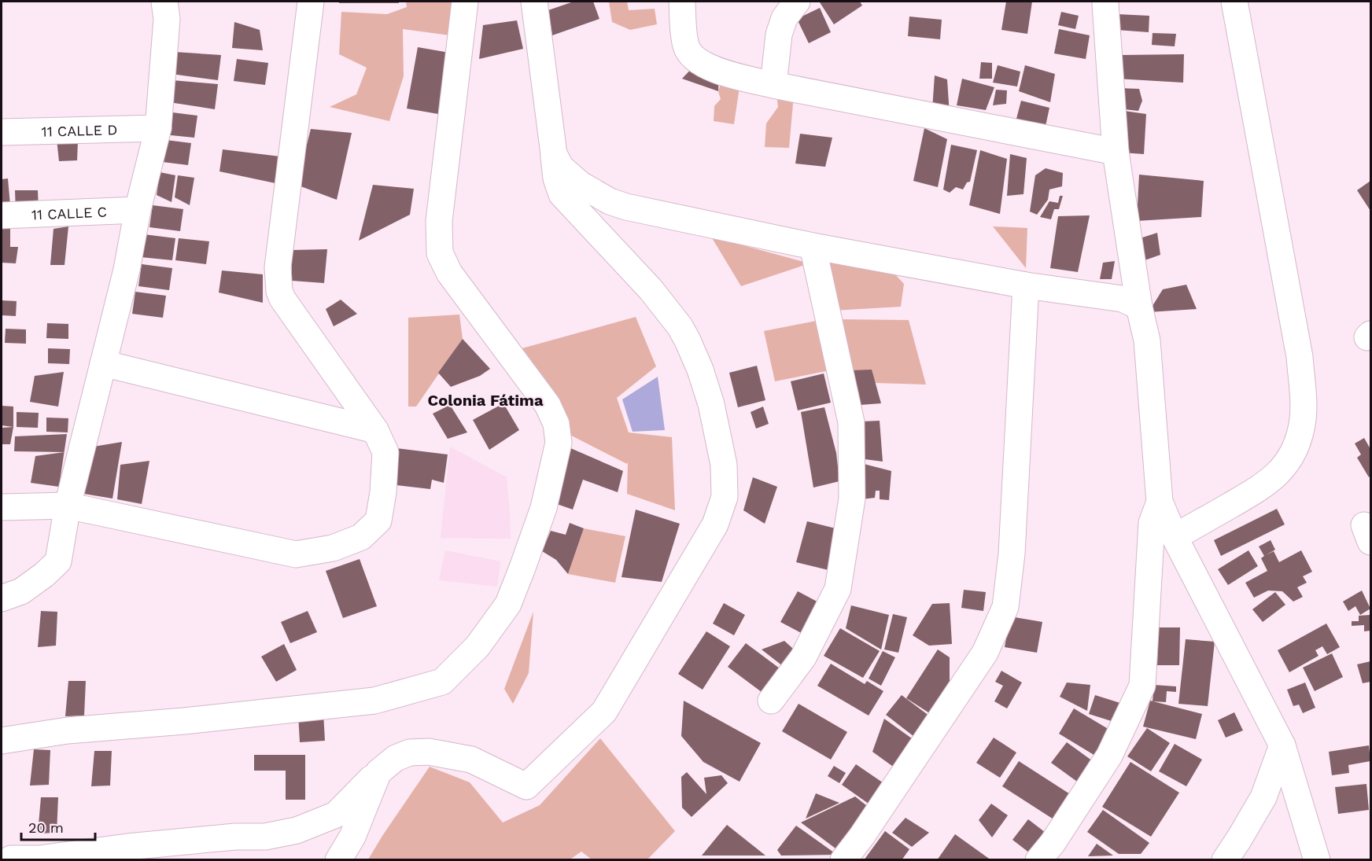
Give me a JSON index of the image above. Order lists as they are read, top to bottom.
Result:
{
  "streets": {
    "street": ["11 CALLE D", "11 CALLE C"]
  },
  "districts": ["Colonia Fátima"],
  "scale_bar": "20 m"
}
